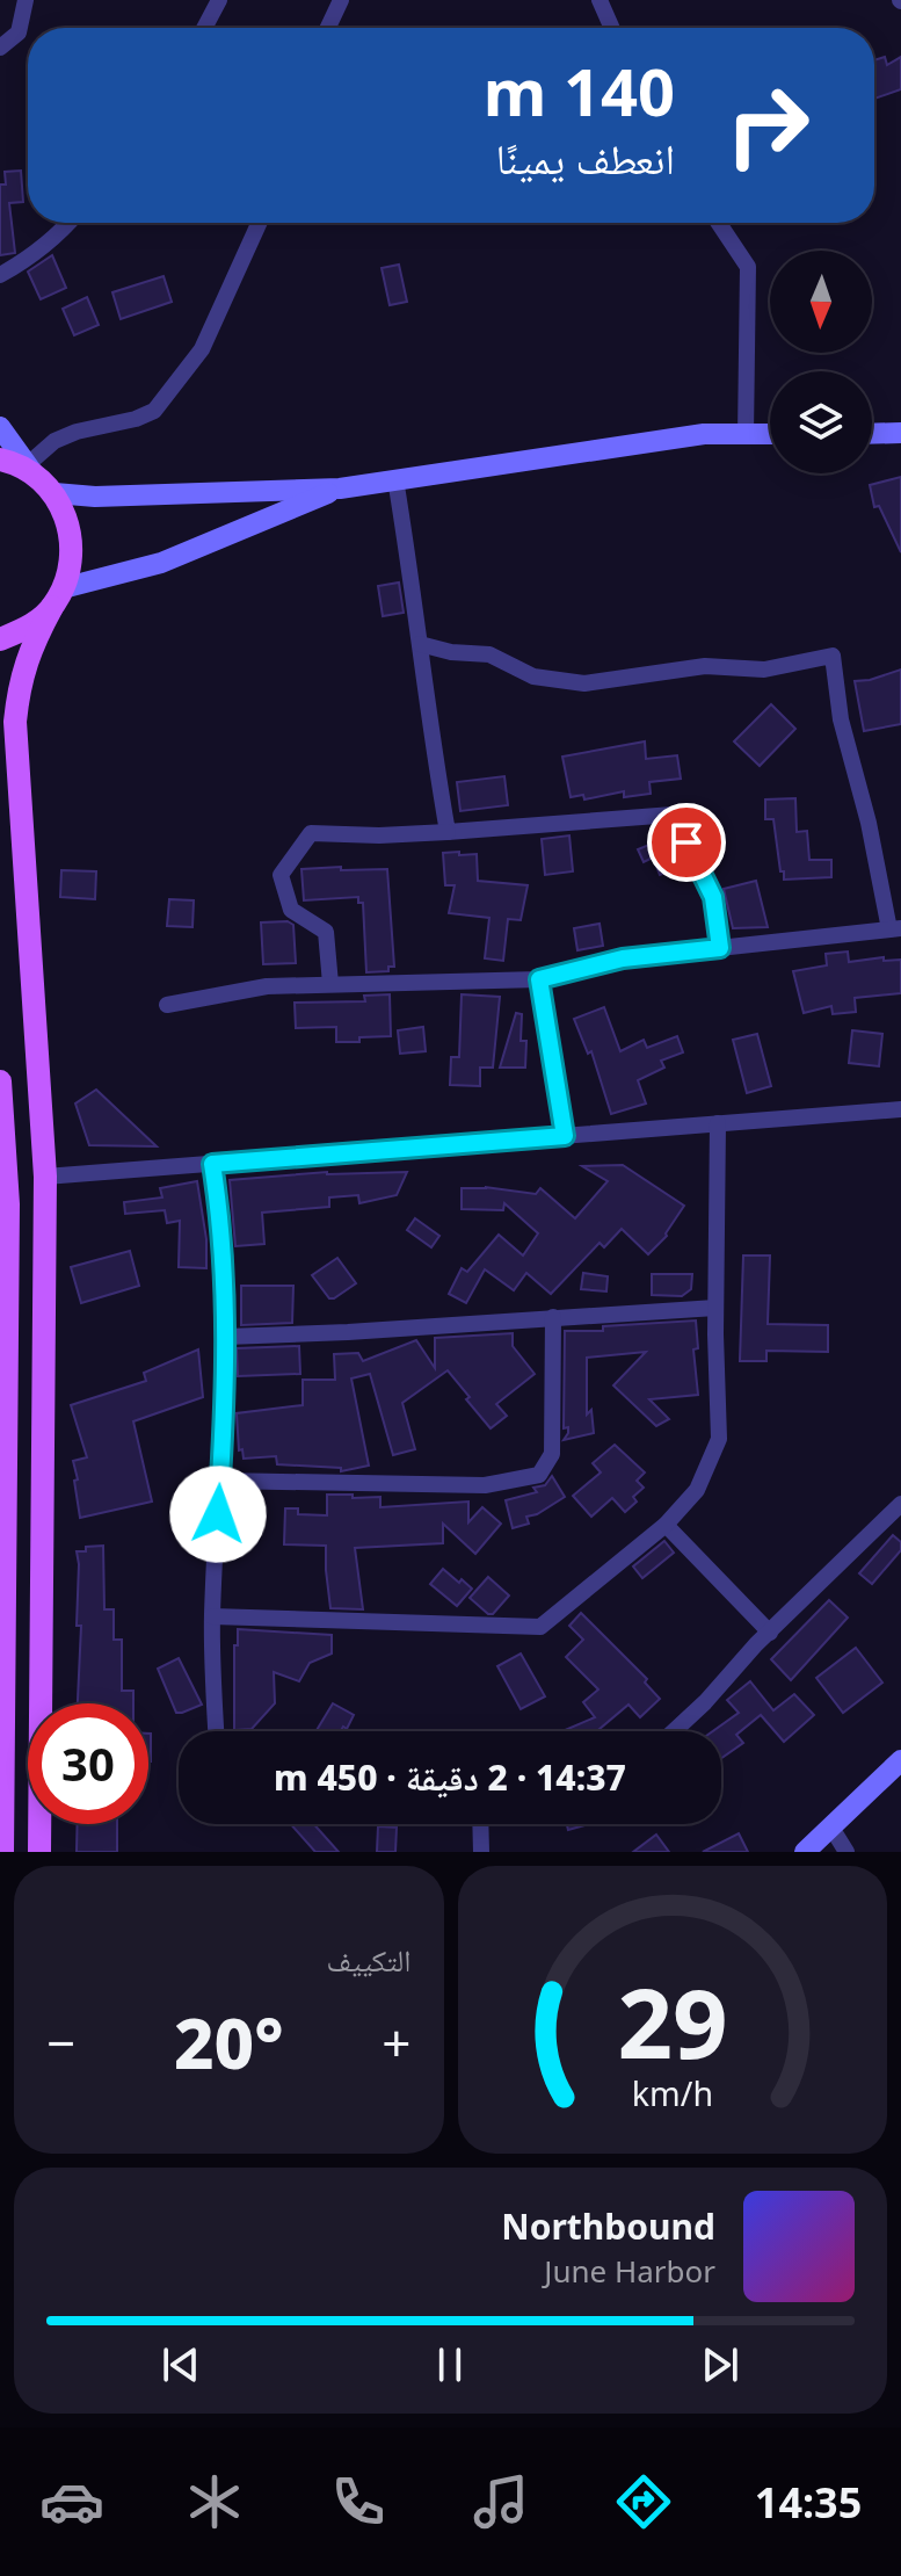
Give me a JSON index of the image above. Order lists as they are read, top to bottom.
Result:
{
  "north": "bottom",
  "page": {
    "turn": ["140 m", "انعطف يمينًا"],
    "limit": "30",
    "trip": "14:37 · 2 دقيقة · 450 m",
    "tile": "التكييف",
    "heat": ["−", "20°", "+"],
    "song": ["Northbound", "June Harbor"],
    "tabs": "14:35",
    "gauge": ["29", "km/h"]
  }
}
